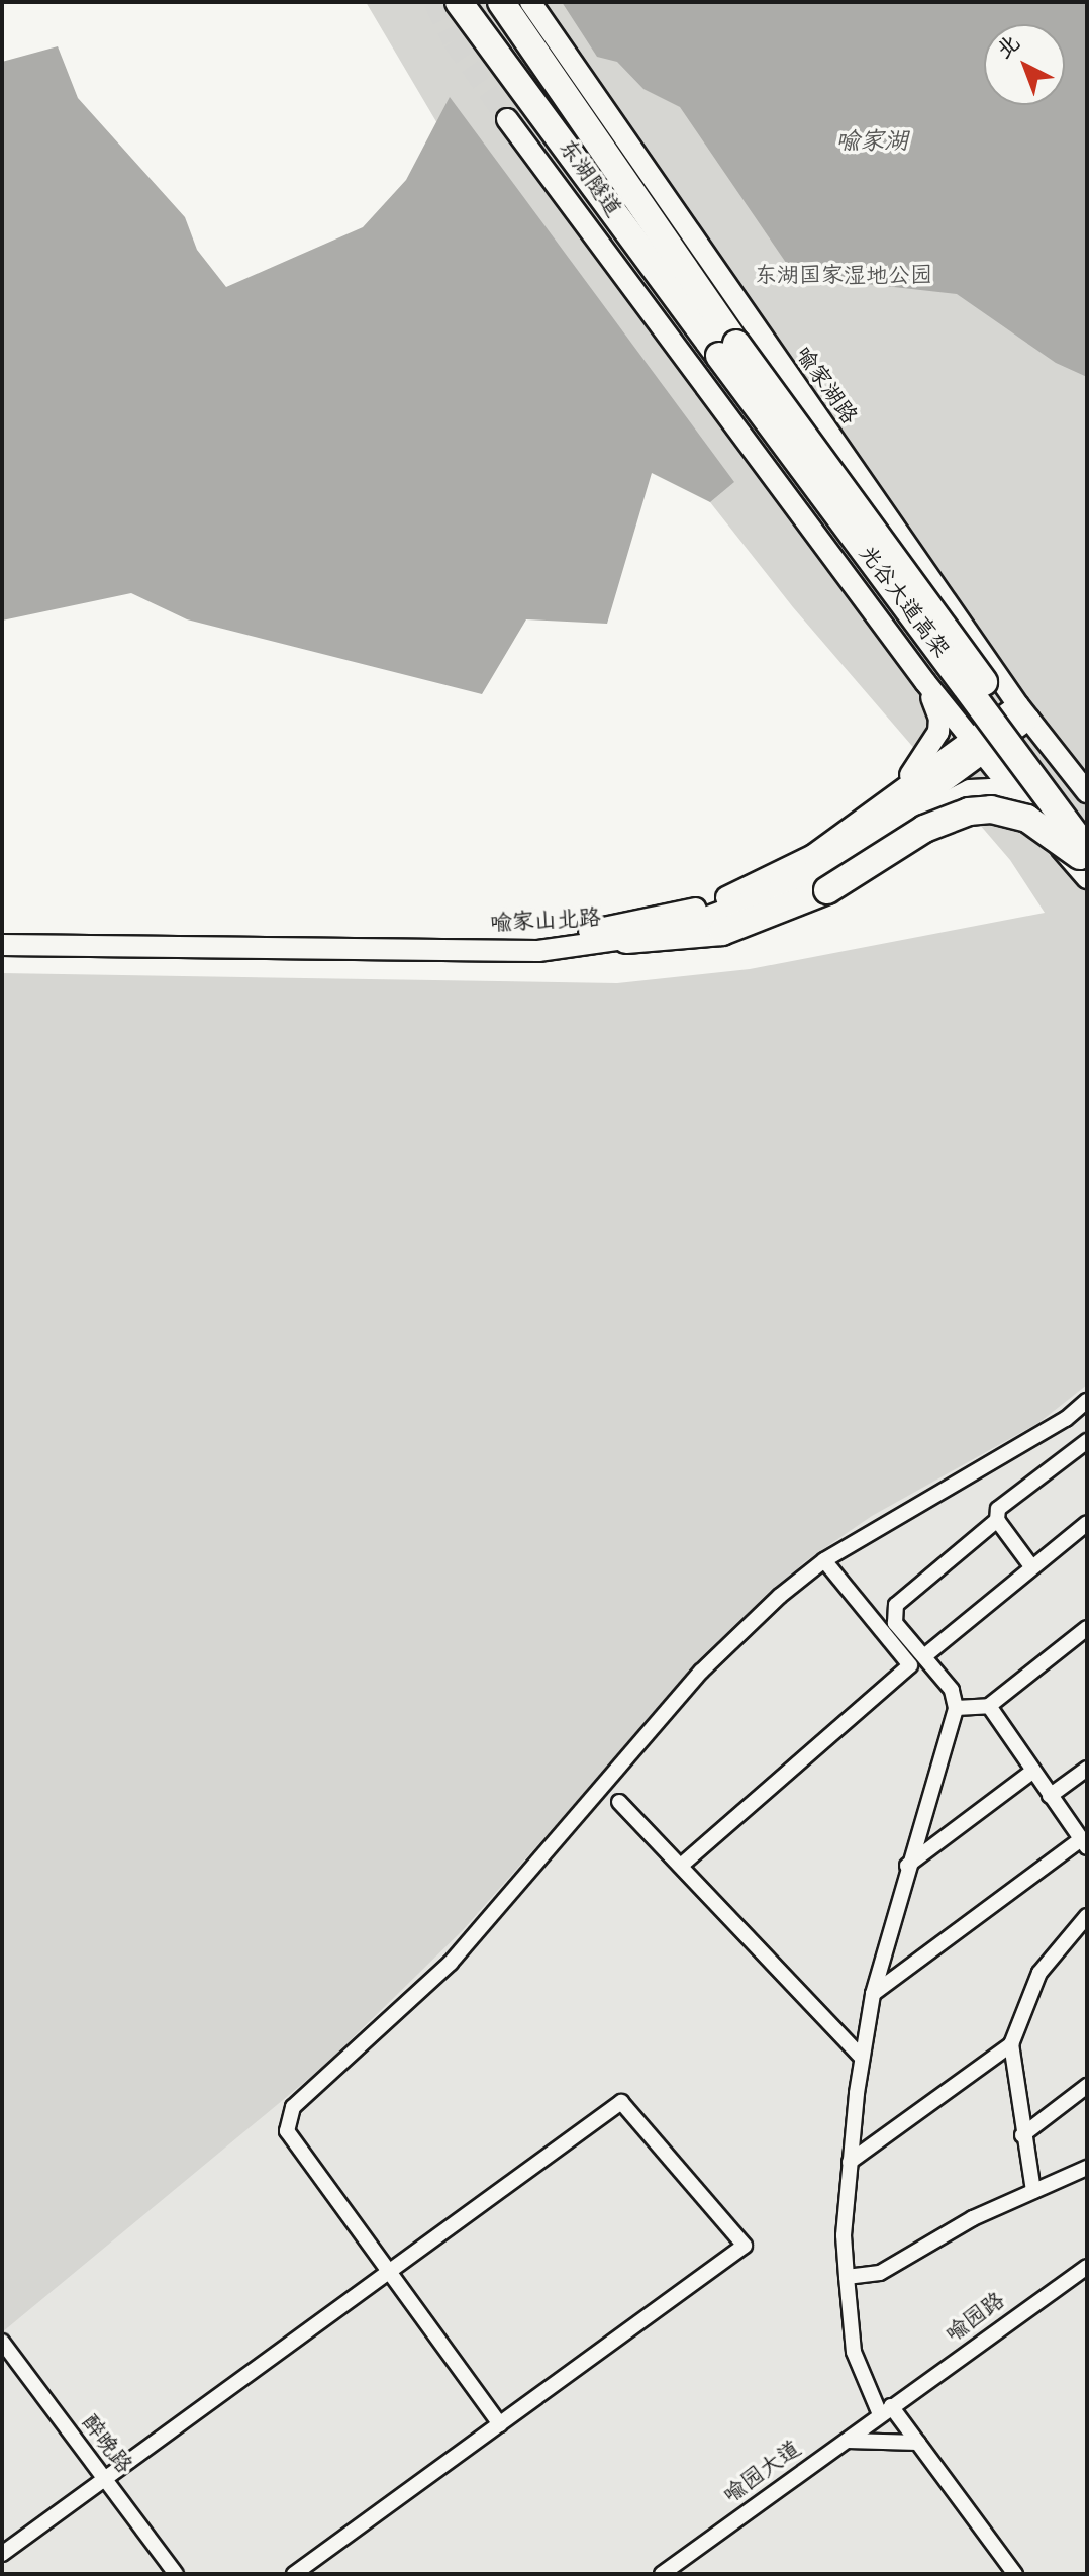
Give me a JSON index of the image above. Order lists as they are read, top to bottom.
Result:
{
  "streets": {
    "highway": ["东湖隧道", "光谷大道高架"],
    "main road": ["喻家湖路", "喻家山北路"],
    "street": ["喻园路", "醉晚路", "喻园大道"]
  },
  "crossings": [
    ["东湖隧道", "喻家湖路"],
    ["东湖隧道", "光谷大道高架"],
    ["喻家湖路", "光谷大道高架"],
    ["喻家湖路", "喻家山北路"],
    ["喻园路", "喻园大道"]
  ],
  "water": ["喻家湖"],
  "parks": ["东湖国家湿地公园"],
  "north": "top left"
}
